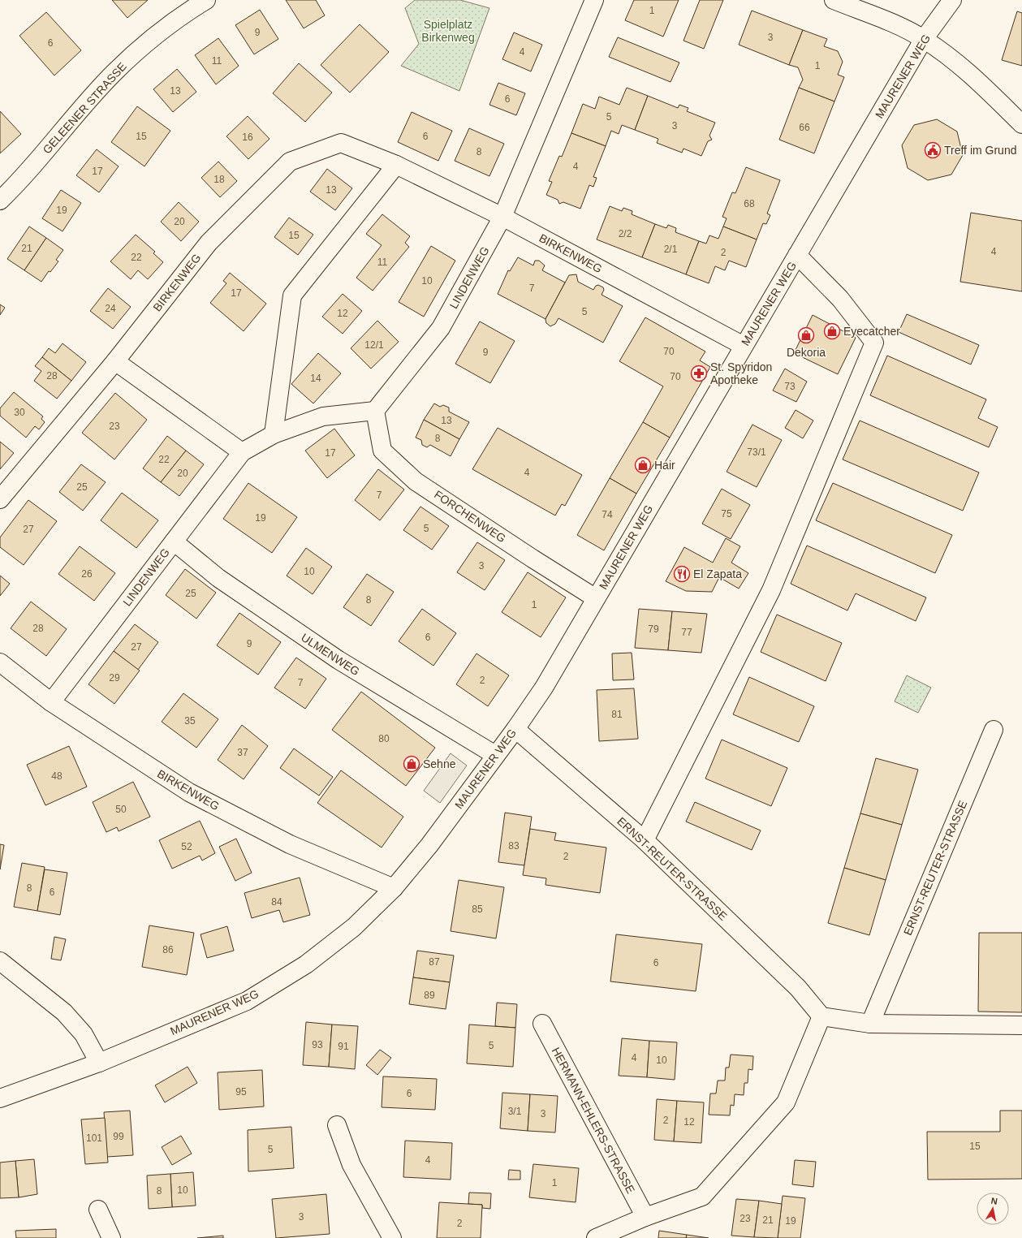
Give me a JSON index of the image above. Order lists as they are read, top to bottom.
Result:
{
  "streets": {
    "street": [
      "MAURENER WEG",
      "GELEENER STRASSE",
      "BIRKENWEG",
      "LINDENWEG",
      "FORCHENWEG",
      "ULMENWEG",
      "ERNST-REUTER-STRASSE",
      "HERMANN-EHLERS-STRASSE"
    ]
  },
  "crossings": [
    ["MAURENER WEG", "BIRKENWEG"],
    ["MAURENER WEG", "FORCHENWEG"],
    ["MAURENER WEG", "ULMENWEG"],
    ["MAURENER WEG", "ERNST-REUTER-STRASSE"],
    ["BIRKENWEG", "LINDENWEG"],
    ["LINDENWEG", "FORCHENWEG"],
    ["LINDENWEG", "ULMENWEG"]
  ],
  "parks": ["Spielplatz Birkenweg"],
  "places": {
    "public building": ["Treff im Grund"],
    "shop": [
      "Eyecatcher",
      "Dekoria",
      "Hair",
      "Sehne"
    ],
    "pharmacy": ["St. Spyridon Apotheke"],
    "restaurant": ["El Zapata"]
  },
  "house_numbers": [
    "1",
    "9",
    "3",
    "6",
    "4",
    "11",
    "1",
    "13",
    "6",
    "5",
    "3",
    "66",
    "15",
    "6",
    "16",
    "8",
    "4",
    "17",
    "18",
    "13",
    "68",
    "19",
    "20",
    "2/2",
    "15",
    "21",
    "2/1",
    "4",
    "2",
    "22",
    "11",
    "10",
    "7",
    "17",
    "24",
    "5",
    "12",
    "12/1",
    "70",
    "9",
    "28",
    "70",
    "14",
    "73",
    "30",
    "13",
    "23",
    "8",
    "73/1",
    "17",
    "22",
    "4",
    "20",
    "25",
    "7",
    "75",
    "74",
    "19",
    "5",
    "27",
    "3",
    "10",
    "26",
    "25",
    "8",
    "1",
    "28",
    "79",
    "77",
    "6",
    "9",
    "27",
    "29",
    "2",
    "7",
    "81",
    "35",
    "80",
    "37",
    "48",
    "50",
    "83",
    "52",
    "2",
    "8",
    "6",
    "84",
    "85",
    "86",
    "87",
    "6",
    "89",
    "93",
    "5",
    "91",
    "4",
    "10",
    "95",
    "6",
    "3/1",
    "3",
    "2",
    "12",
    "99",
    "101",
    "15",
    "5",
    "4",
    "1",
    "10",
    "8",
    "3",
    "23",
    "21",
    "19",
    "2"
  ],
  "north": "top"
}
